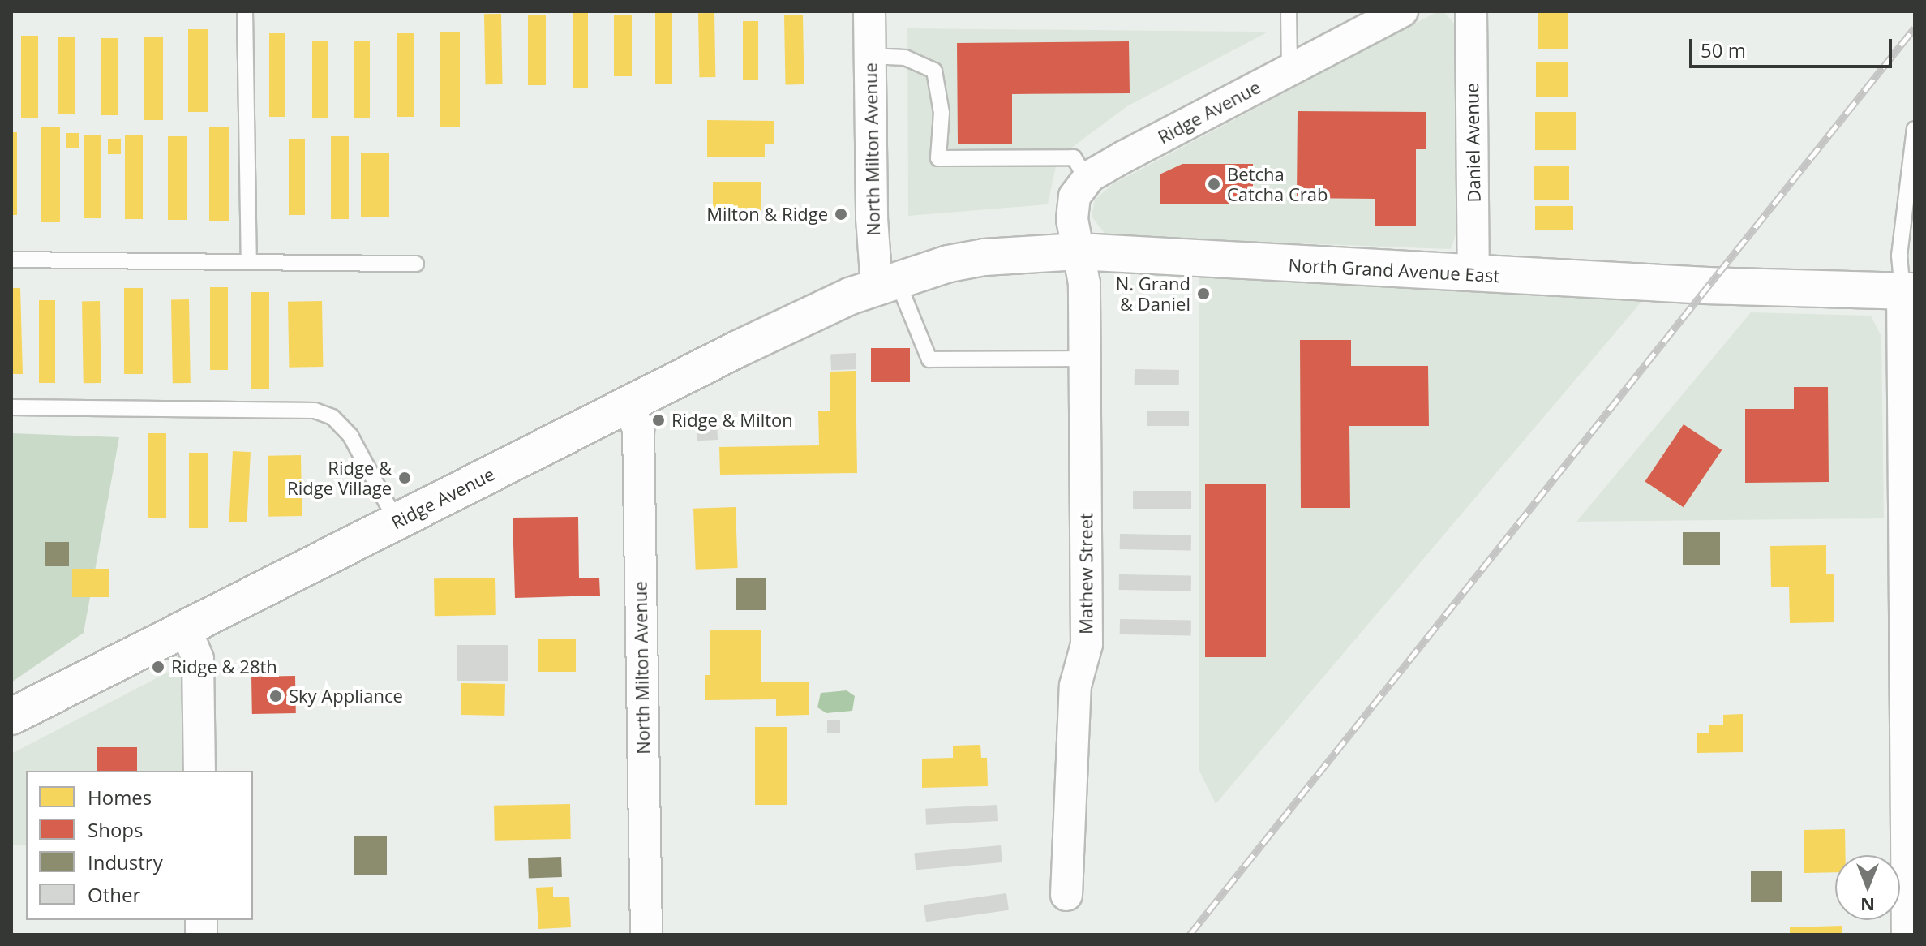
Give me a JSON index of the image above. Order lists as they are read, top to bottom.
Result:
{
  "streets": {
    "street": [
      "Ridge Avenue",
      "Daniel Avenue",
      "North Milton Avenue",
      "North Grand Avenue East",
      "Mathew Street"
    ]
  },
  "crossings": [
    ["Ridge Avenue", "North Milton Avenue"],
    ["Ridge Avenue", "North Grand Avenue East"],
    ["Daniel Avenue", "North Grand Avenue East"],
    ["North Milton Avenue", "North Grand Avenue East"],
    ["North Grand Avenue East", "Mathew Street"]
  ],
  "places": [
    "Betcha Catcha Crab",
    "Milton & Ridge",
    "N. Grand & Daniel",
    "Ridge & Milton",
    "Ridge & Ridge Village",
    "Ridge & 28th",
    "Sky Appliance"
  ],
  "legend": [
    "Homes",
    "Shops",
    "Industry",
    "Other"
  ],
  "scale_bar": "50 m",
  "north": "bottom"
}
